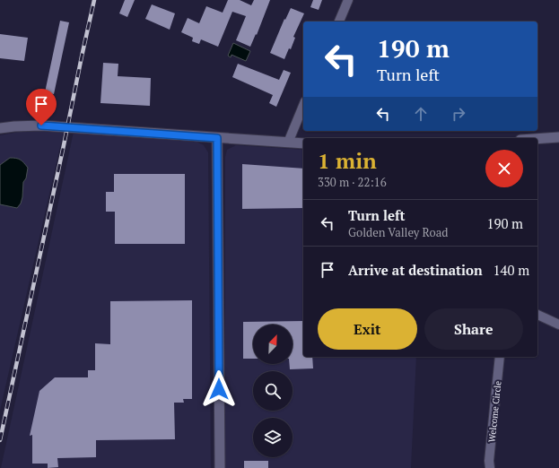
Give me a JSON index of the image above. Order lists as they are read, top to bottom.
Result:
{
  "streets": {
    "street": ["Welcome Circle"]
  },
  "north": "top right",
  "page": {
    "turn": ["190 m", "Turn left"],
    "heading": ["1 min", "330 m · 22:16"],
    "list": [
      {
        "name": "Turn left",
        "note": "Golden Valley Road",
        "value": "190 m"
      },
      {
        "name": "Arrive at destination",
        "value": "140 m"
      }
    ],
    "buttons": ["Exit", "Share"]
  }
}
